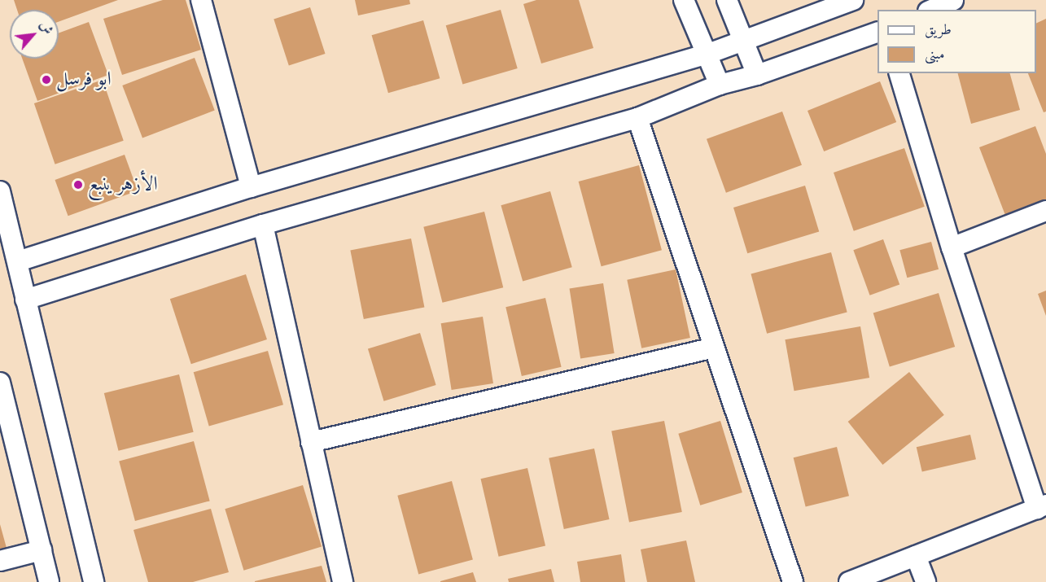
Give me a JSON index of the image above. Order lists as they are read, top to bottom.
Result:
{
  "places": ["ابو فرسل", "الأزهر ينبع"],
  "legend": ["طريق", "مبنى"],
  "north": "top right"
}
